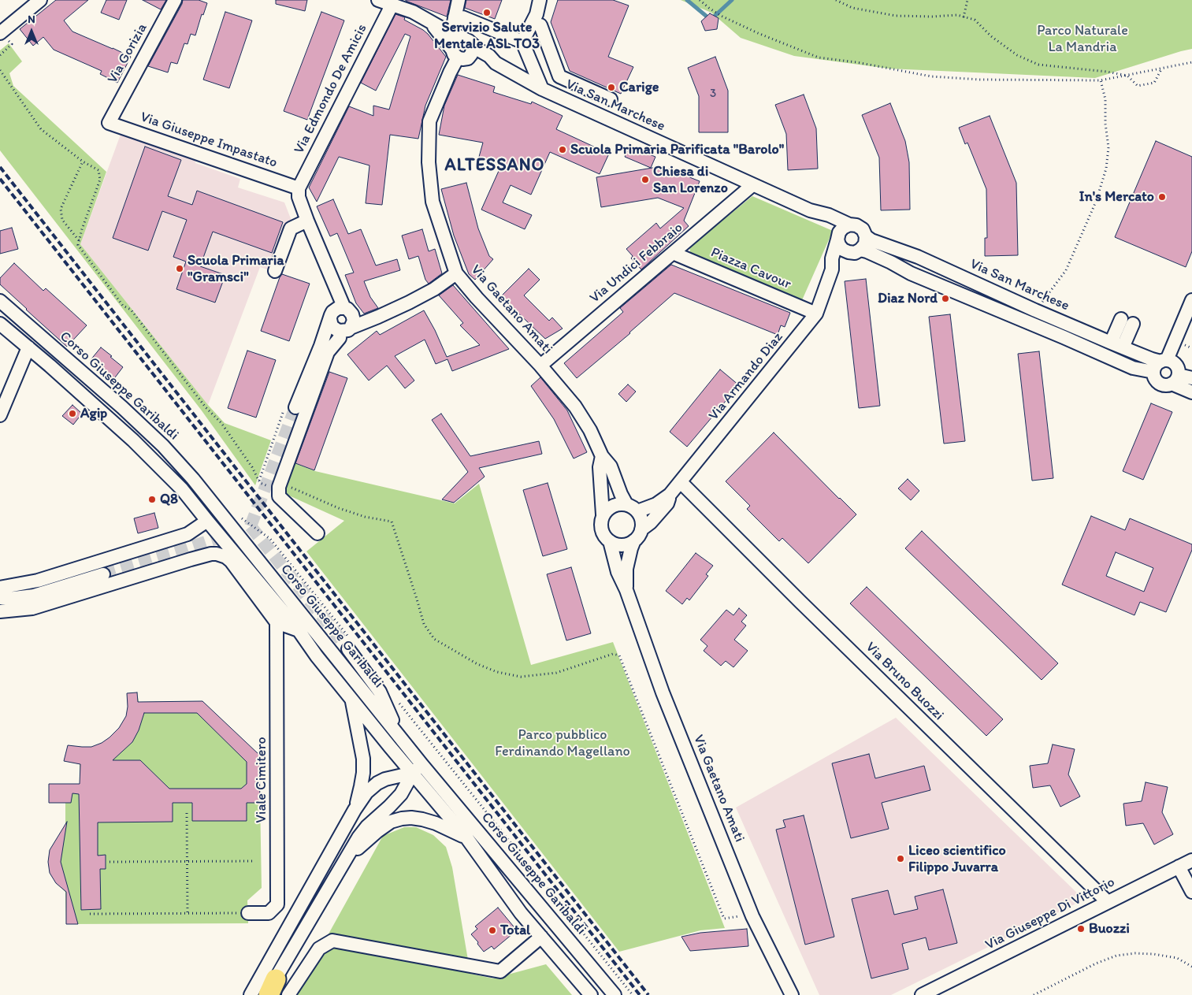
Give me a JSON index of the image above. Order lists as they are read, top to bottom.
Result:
{
  "streets": {
    "street": [
      "Via Gorizia",
      "Via Edmondo De Amicis",
      "Via San Marchese",
      "Via Giuseppe Impastato",
      "Via Undici Febbraio",
      "Piazza Cavour",
      "Via Gaetano Amati",
      "Via Armando Diaz",
      "Corso Giuseppe Garibaldi",
      "Via Bruno Buozzi",
      "Viale Cimitero",
      "Via Giuseppe Di Vittorio"
    ]
  },
  "crossings": [
    ["Via Gorizia", "Via Giuseppe Impastato"],
    ["Via Edmondo De Amicis", "Via San Marchese"],
    ["Via Edmondo De Amicis", "Via Giuseppe Impastato"],
    ["Via San Marchese", "Via Undici Febbraio"],
    ["Via San Marchese", "Via Gaetano Amati"],
    ["Via San Marchese", "Via Armando Diaz"],
    ["Via Undici Febbraio", "Piazza Cavour"],
    ["Via Undici Febbraio", "Via Gaetano Amati"],
    ["Piazza Cavour", "Via Armando Diaz"],
    ["Via Gaetano Amati", "Via Armando Diaz"],
    ["Via Armando Diaz", "Via Bruno Buozzi"],
    ["Via Bruno Buozzi", "Via Giuseppe Di Vittorio"]
  ],
  "districts": ["ALTESSANO"],
  "parks": ["Parco Naturale La Mandria", "Parco pubblico Ferdinando Magellano"],
  "places": [
    "Servizio Salute Mentale ASL TO3",
    "Carige",
    "Scuola Primaria Parificata \"Barolo\"",
    "Chiesa di San Lorenzo",
    "In's Mercato",
    "Scuola Primaria \"Gramsci\"",
    "Diaz Nord",
    "Agip",
    "Q8",
    "Liceo scientifico Filippo Juvarra",
    "Buozzi",
    "Total"
  ],
  "house_numbers": ["3"],
  "north": "top"
}
